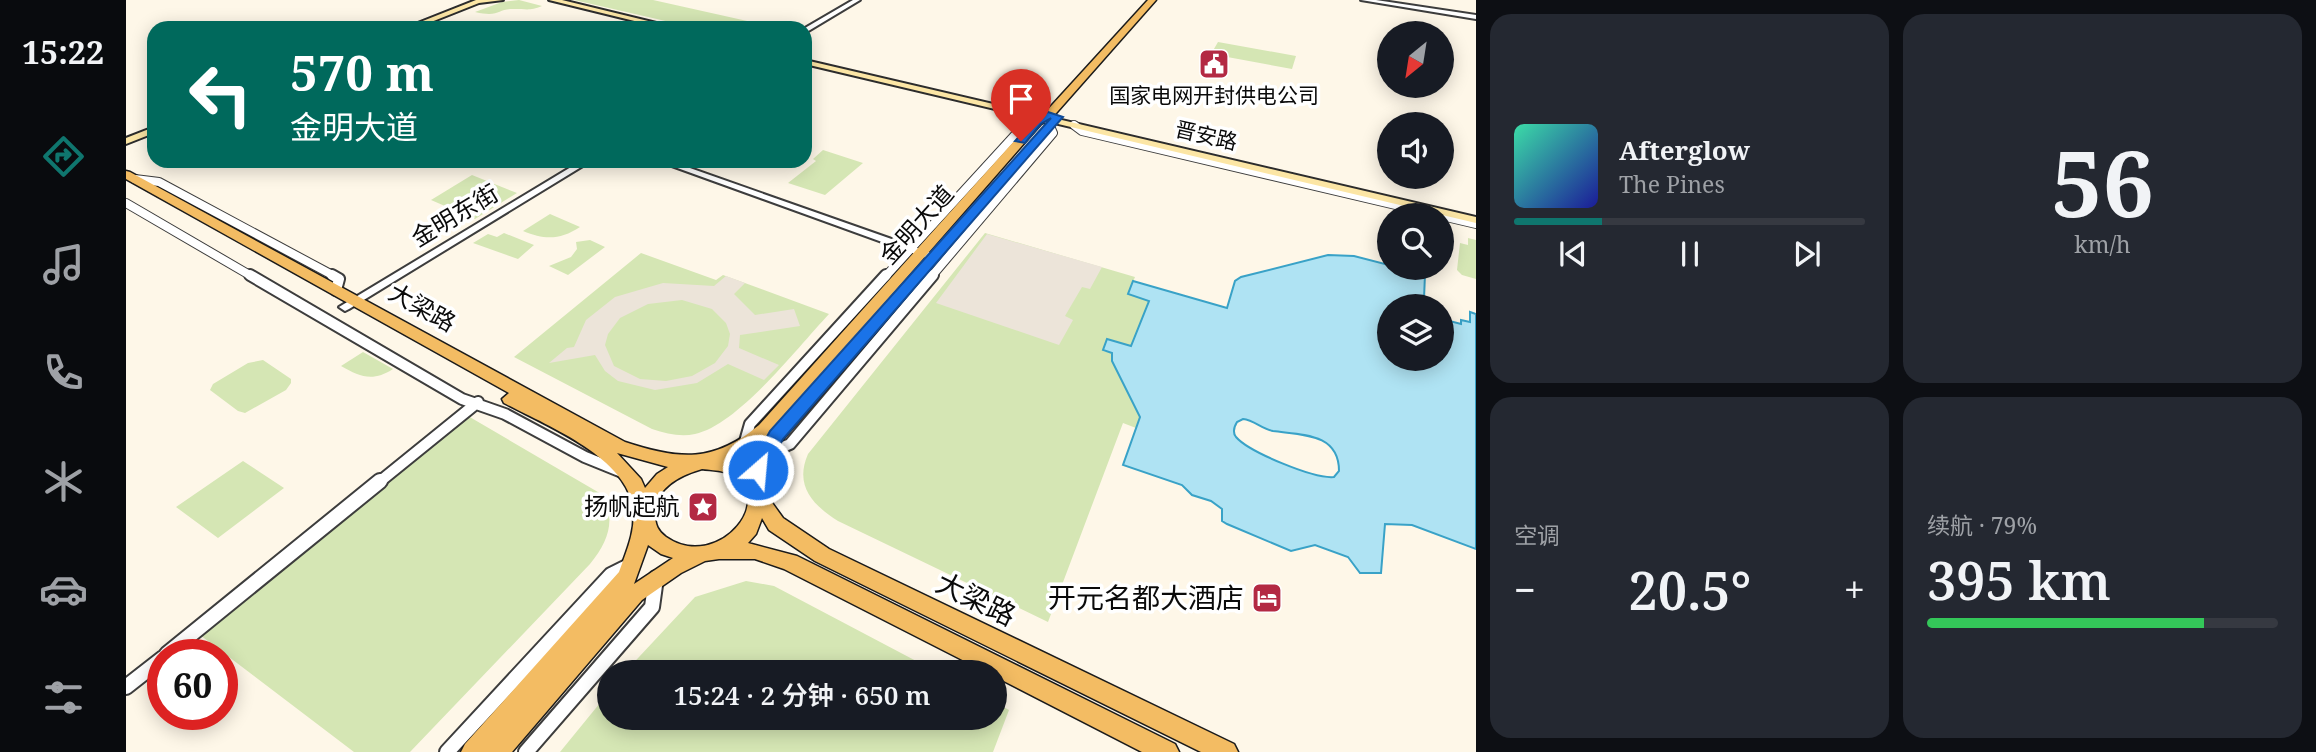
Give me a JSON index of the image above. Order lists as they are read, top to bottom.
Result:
{
  "streets": {
    "main road": ["晋安路", "金明大道", "大梁路"],
    "street": ["金明东街"]
  },
  "crossings": [
    ["晋安路", "金明大道"],
    ["金明东街", "大梁路"],
    ["金明大道", "大梁路"]
  ],
  "places": {
    "public building": ["国家电网开封供电公司"],
    "place": ["扬帆起航"],
    "hotel": ["开元名都大酒店"]
  },
  "north": "bottom left",
  "page": {
    "tabs": "15:22",
    "tile": [
      ["56", "km/h"],
      "空调",
      ["续航 · 79%", "395 km"]
    ],
    "turn": ["570 m", "金明大道"],
    "song": ["Afterglow", "The Pines"],
    "heat": ["−", "20.5°", "+"],
    "limit": "60",
    "trip": "15:24 · 2 分钟 · 650 m"
  }
}
